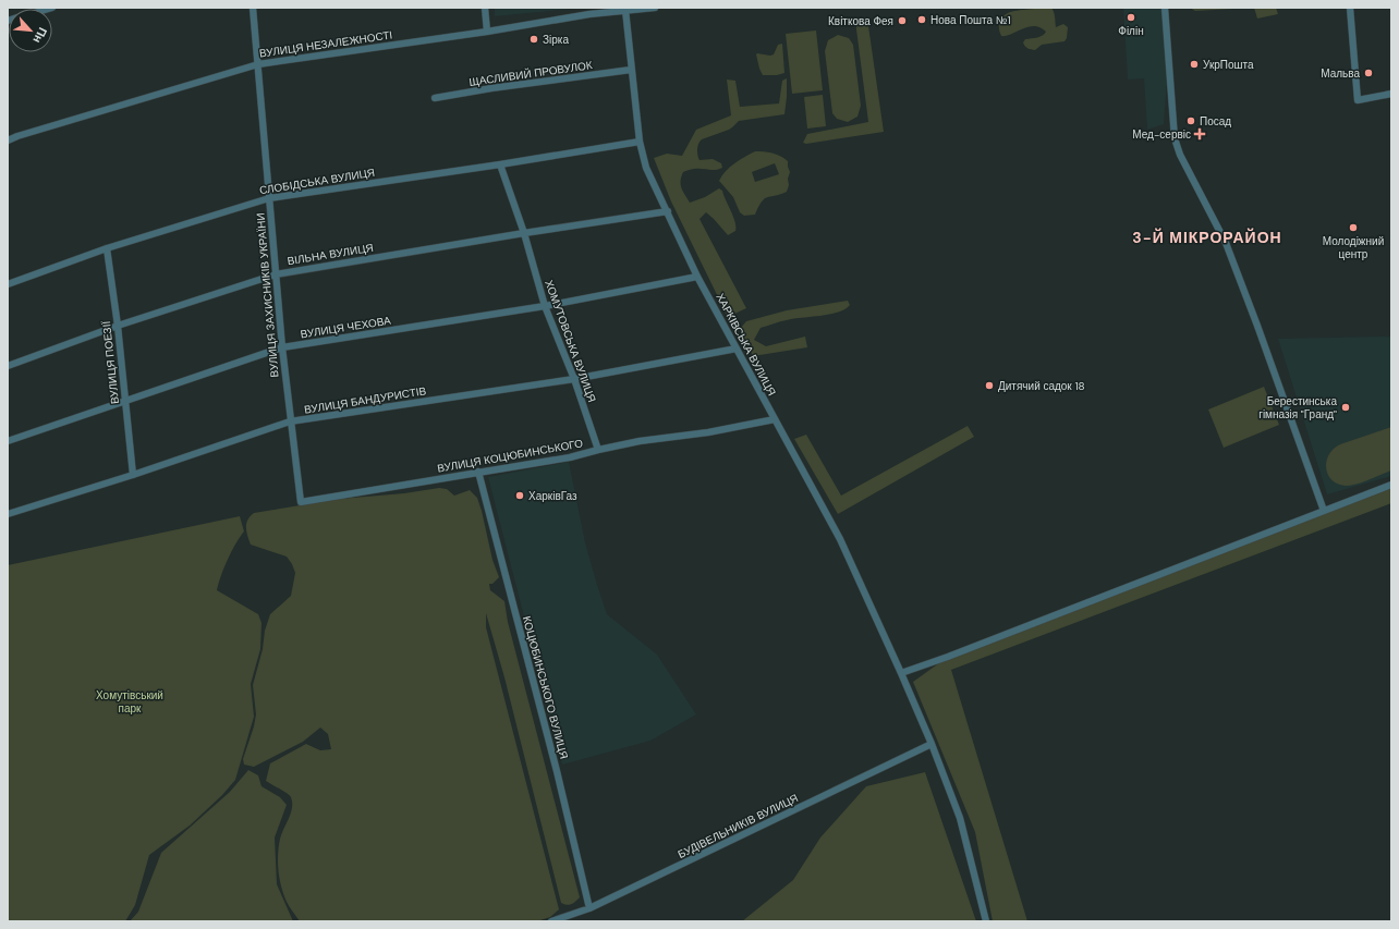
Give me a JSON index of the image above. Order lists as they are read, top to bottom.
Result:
{
  "streets": {
    "street": [
      "ВУЛИЦЯ НЕЗАЛЕЖНОСТІ",
      "ЩАСЛИВИЙ ПРОВУЛОК",
      "СЛОБІДСЬКА ВУЛИЦЯ",
      "ВІЛЬНА ВУЛИЦЯ",
      "ВУЛИЦЯ ЗАХИСНИКІВ УКРАЇНИ",
      "ВУЛИЦЯ ЧЕХОВА",
      "ХОМУТОВСЬКА ВУЛИЦЯ",
      "ХАРКІВСЬКА ВУЛИЦЯ",
      "ВУЛИЦЯ ПОЕЗІЇ",
      "ВУЛИЦЯ БАНДУРИСТІВ",
      "ВУЛИЦЯ КОЦЮБИНСЬКОГО",
      "КОЦЮБИНСЬКОГО ВУЛИЦЯ",
      "БУДІВЕЛЬНИКІВ ВУЛИЦЯ"
    ]
  },
  "crossings": [
    ["ВУЛИЦЯ НЕЗАЛЕЖНОСТІ", "ВУЛИЦЯ ЗАХИСНИКІВ УКРАЇНИ"],
    ["ВУЛИЦЯ НЕЗАЛЕЖНОСТІ", "ХАРКІВСЬКА ВУЛИЦЯ"],
    ["ЩАСЛИВИЙ ПРОВУЛОК", "ХАРКІВСЬКА ВУЛИЦЯ"],
    ["СЛОБІДСЬКА ВУЛИЦЯ", "ВУЛИЦЯ ЗАХИСНИКІВ УКРАЇНИ"],
    ["СЛОБІДСЬКА ВУЛИЦЯ", "ХОМУТОВСЬКА ВУЛИЦЯ"],
    ["СЛОБІДСЬКА ВУЛИЦЯ", "ХАРКІВСЬКА ВУЛИЦЯ"],
    ["СЛОБІДСЬКА ВУЛИЦЯ", "ВУЛИЦЯ ПОЕЗІЇ"],
    ["ВІЛЬНА ВУЛИЦЯ", "ВУЛИЦЯ ЗАХИСНИКІВ УКРАЇНИ"],
    ["ВІЛЬНА ВУЛИЦЯ", "ХОМУТОВСЬКА ВУЛИЦЯ"],
    ["ВІЛЬНА ВУЛИЦЯ", "ХАРКІВСЬКА ВУЛИЦЯ"],
    ["ВІЛЬНА ВУЛИЦЯ", "ВУЛИЦЯ ПОЕЗІЇ"],
    ["ВУЛИЦЯ ЗАХИСНИКІВ УКРАЇНИ", "ВУЛИЦЯ ЧЕХОВА"],
    ["ВУЛИЦЯ ЗАХИСНИКІВ УКРАЇНИ", "ВУЛИЦЯ БАНДУРИСТІВ"],
    ["ВУЛИЦЯ ЗАХИСНИКІВ УКРАЇНИ", "ВУЛИЦЯ КОЦЮБИНСЬКОГО"],
    ["ВУЛИЦЯ ЧЕХОВА", "ХОМУТОВСЬКА ВУЛИЦЯ"],
    ["ВУЛИЦЯ ЧЕХОВА", "ХАРКІВСЬКА ВУЛИЦЯ"],
    ["ВУЛИЦЯ ЧЕХОВА", "ВУЛИЦЯ ПОЕЗІЇ"],
    ["ХОМУТОВСЬКА ВУЛИЦЯ", "ВУЛИЦЯ БАНДУРИСТІВ"],
    ["ХОМУТОВСЬКА ВУЛИЦЯ", "ВУЛИЦЯ КОЦЮБИНСЬКОГО"],
    ["ХАРКІВСЬКА ВУЛИЦЯ", "ВУЛИЦЯ БАНДУРИСТІВ"],
    ["ХАРКІВСЬКА ВУЛИЦЯ", "ВУЛИЦЯ КОЦЮБИНСЬКОГО"],
    ["ХАРКІВСЬКА ВУЛИЦЯ", "БУДІВЕЛЬНИКІВ ВУЛИЦЯ"],
    ["ВУЛИЦЯ ПОЕЗІЇ", "ВУЛИЦЯ БАНДУРИСТІВ"],
    ["ВУЛИЦЯ КОЦЮБИНСЬКОГО", "КОЦЮБИНСЬКОГО ВУЛИЦЯ"],
    ["КОЦЮБИНСЬКОГО ВУЛИЦЯ", "БУДІВЕЛЬНИКІВ ВУЛИЦЯ"]
  ],
  "districts": ["3-Й МІКРОРАЙОН"],
  "parks": ["Хомутівський парк"],
  "places": {
    "other": [
      "Філін",
      "Нова Пошта №1",
      "Квіткова Фея",
      "Зірка",
      "УкрПошта",
      "Мальва",
      "Посад",
      "Молодіжний центр",
      "Дитячий садок 18",
      "Берестинська гімназія \"Гранд\"",
      "ХарківГаз"
    ],
    "health": ["Мед-сервіс"]
  },
  "north": "bottom right"
}
